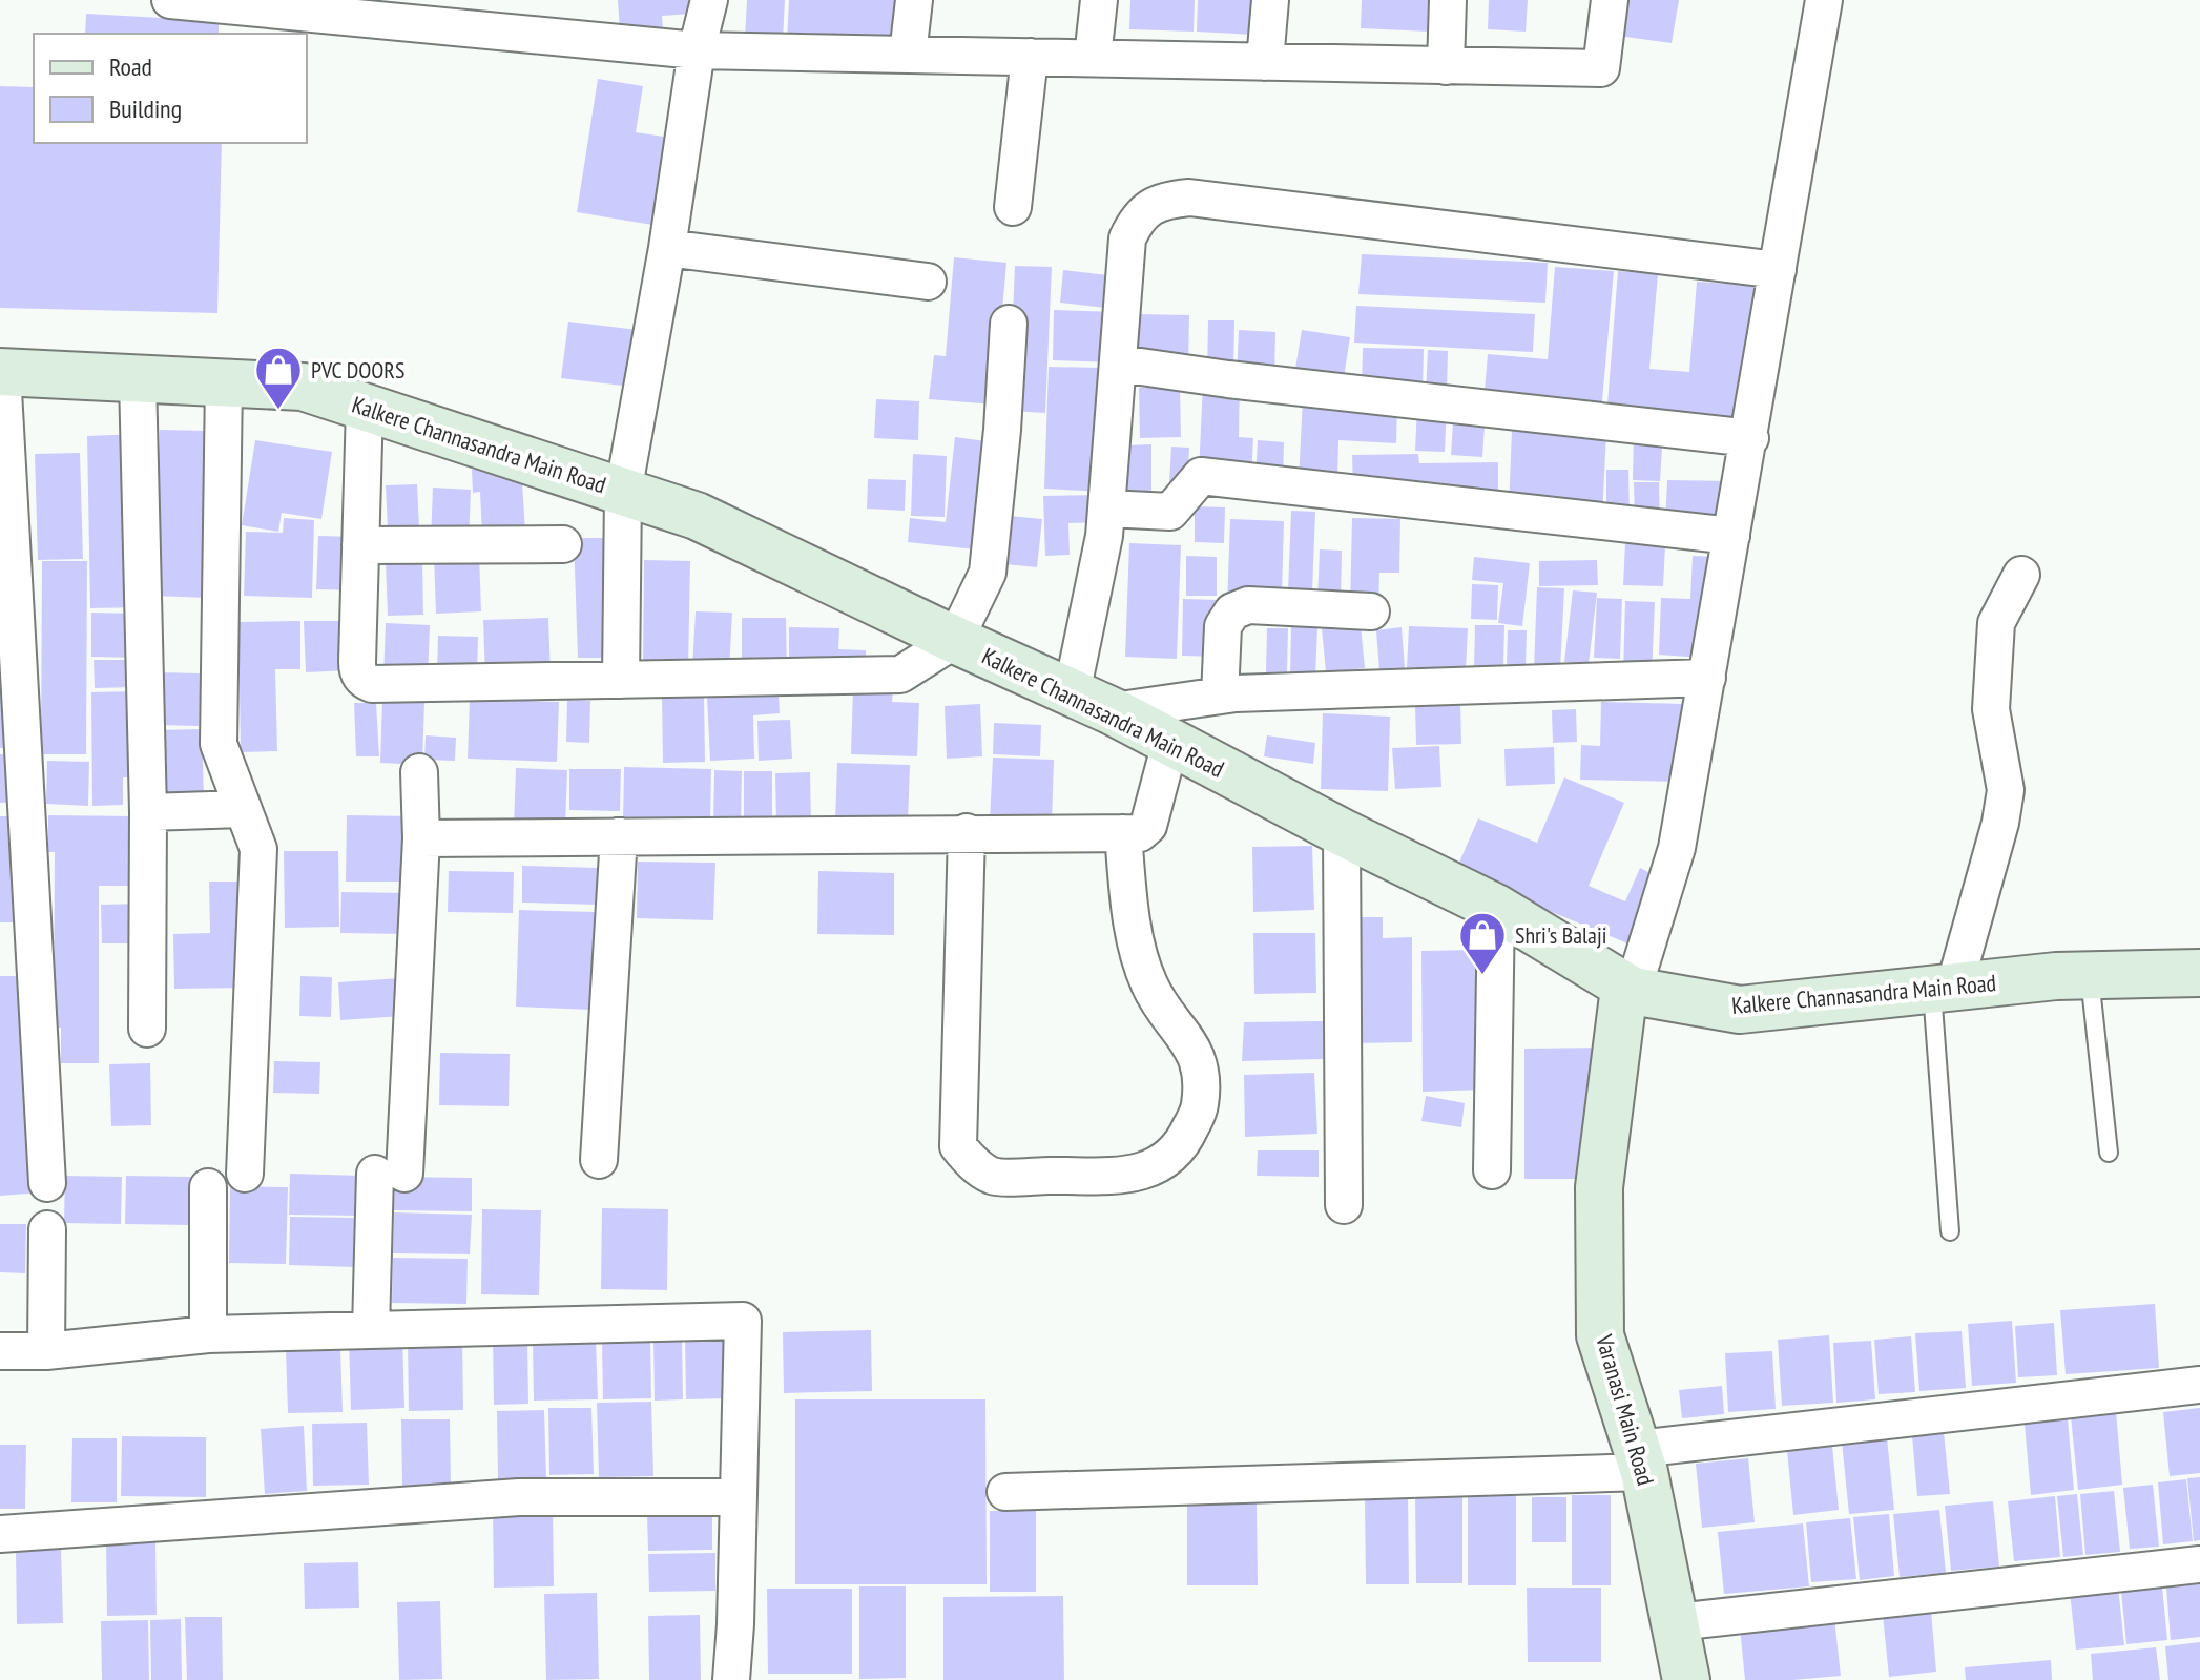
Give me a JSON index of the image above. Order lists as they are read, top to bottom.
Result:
{
  "streets": {
    "main road": ["Kalkere Channasandra Main Road", "Varanasi Main Road"]
  },
  "crossings": [
    ["Kalkere Channasandra Main Road", "Varanasi Main Road"]
  ],
  "places": {
    "shop": ["PVC DOORS", "Shri's Balaji"]
  },
  "legend": ["Road", "Building"]
}
